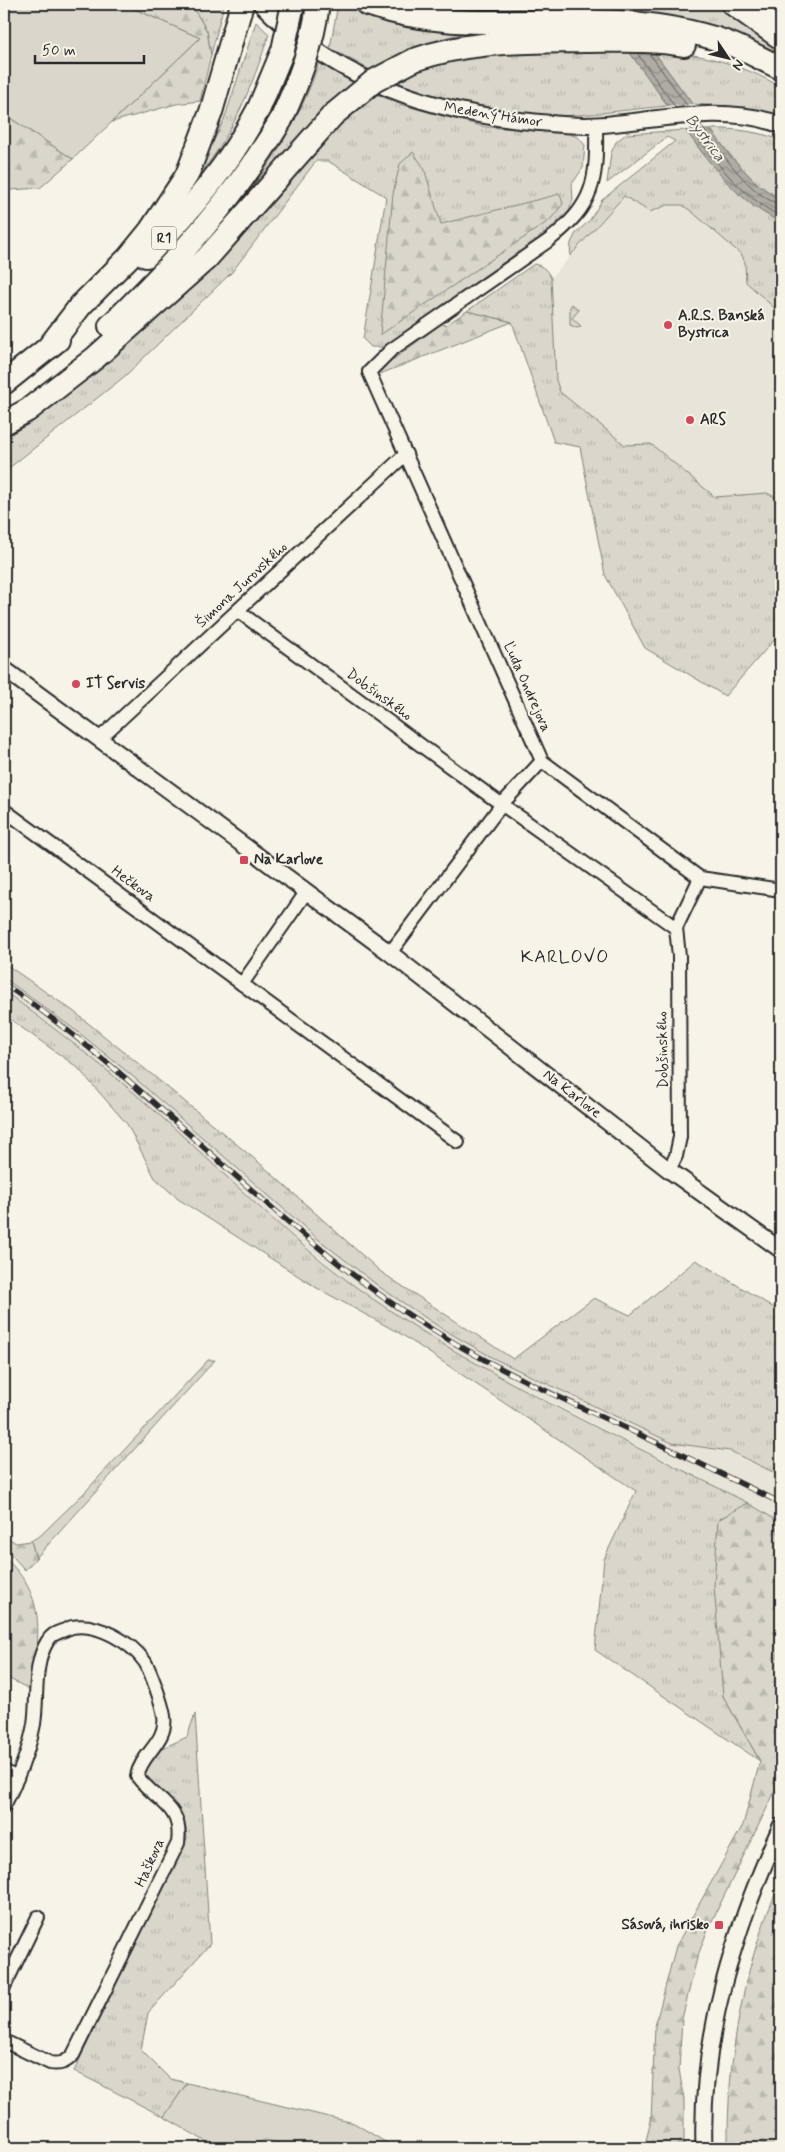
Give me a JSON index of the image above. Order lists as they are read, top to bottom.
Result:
{
  "streets": {
    "highway": ["R1"],
    "street": [
      "Medený Hámor",
      "Šimona Jurovského",
      "Ľuda Ondrejova",
      "Dobšinského",
      "Hečkova",
      "Na Karlove",
      "Haškova"
    ]
  },
  "crossings": [
    ["Medený Hámor", "Ľuda Ondrejova"],
    ["Šimona Jurovského", "Ľuda Ondrejova"],
    ["Šimona Jurovského", "Dobšinského"],
    ["Šimona Jurovského", "Na Karlove"],
    ["Dobšinského", "Na Karlove"]
  ],
  "districts": ["KARLOVO"],
  "water": ["Bystrica"],
  "places": {
    "other": ["A.R.S. Banská Bystrica", "ARS", "IT Servis"],
    "transit": ["Na Karlove", "Sásová, ihrisko"]
  },
  "scale_bar": "50 m",
  "north": "bottom right"
}
